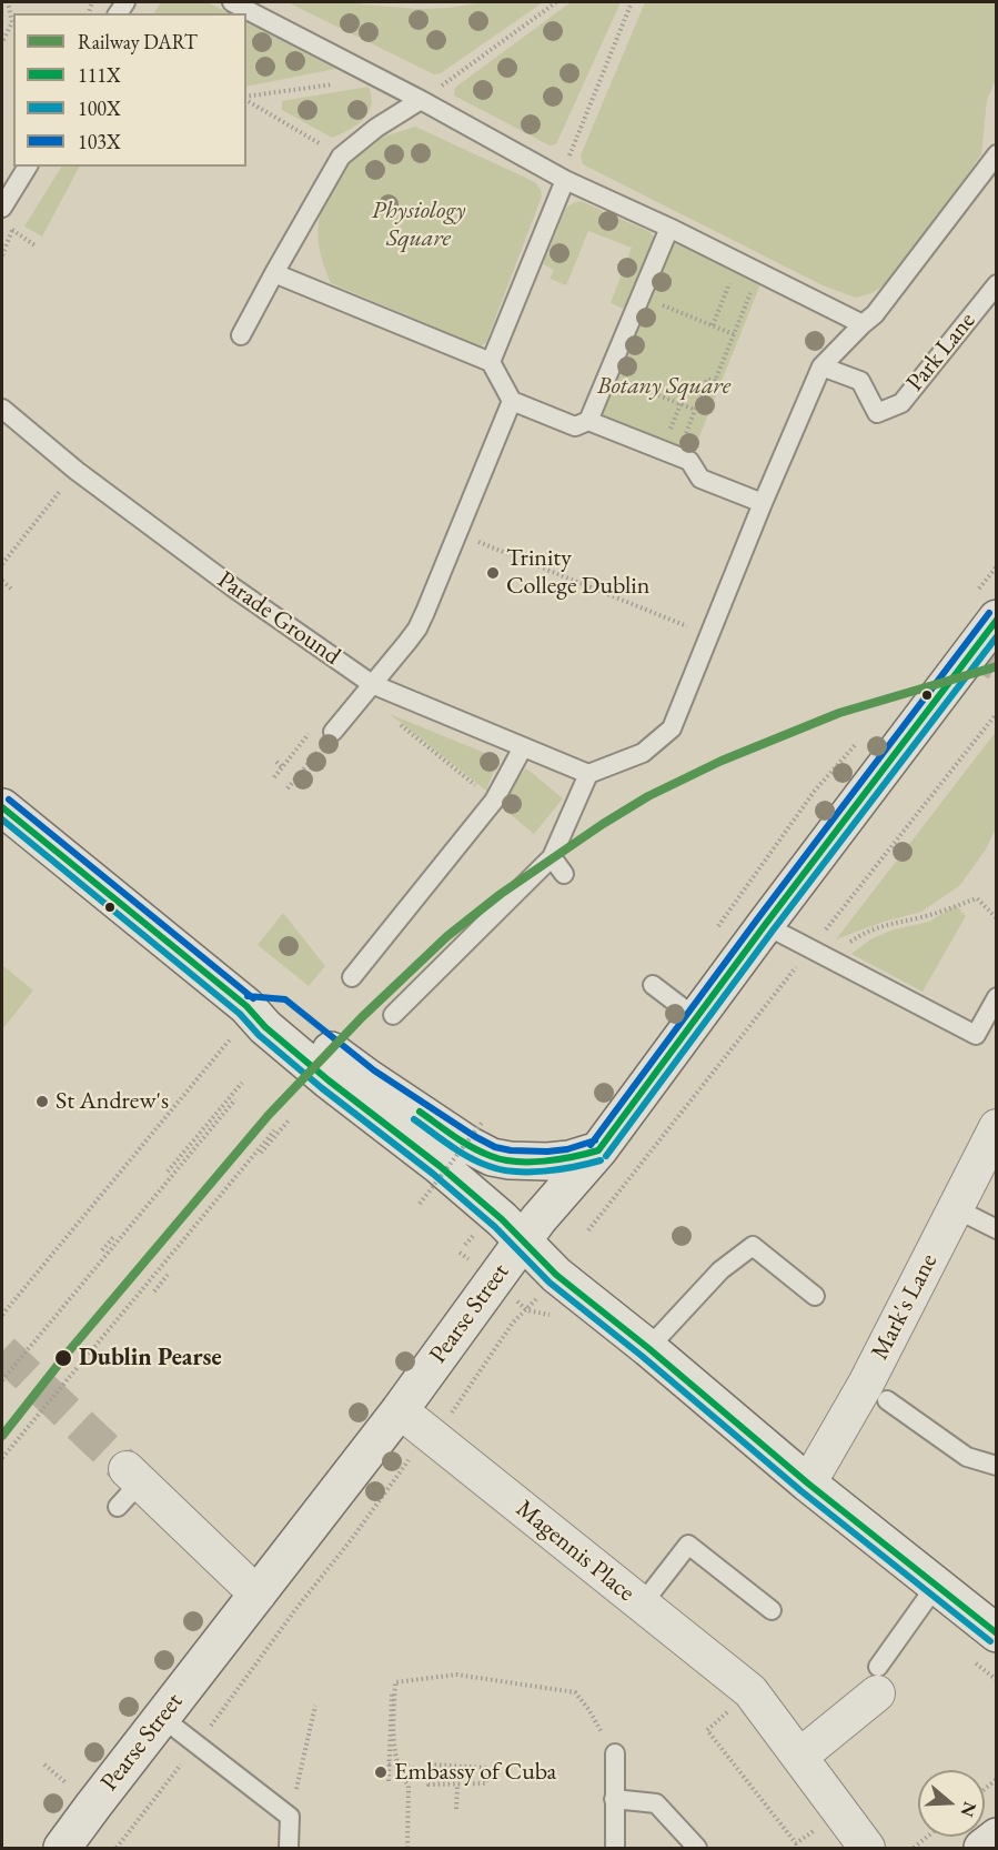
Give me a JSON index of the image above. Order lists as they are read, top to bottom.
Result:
{
  "streets": {
    "main road": ["Pearse Street"],
    "street": ["Mark's Lane", "Magennis Place"],
    "lane": ["Park Lane", "Parade Ground"]
  },
  "crossings": [
    ["Pearse Street", "Magennis Place"]
  ],
  "parks": ["Physiology Square", "Botany Square"],
  "places": [
    "Trinity College Dublin",
    "St Andrew's",
    "Dublin Pearse",
    "Embassy of Cuba"
  ],
  "lines": [
    "transit line 103X",
    "transit line 111X",
    "transit line 100X",
    "rail line DART"
  ],
  "legend": [
    "Railway DART",
    "111X",
    "100X",
    "103X"
  ],
  "north": "right"
}
